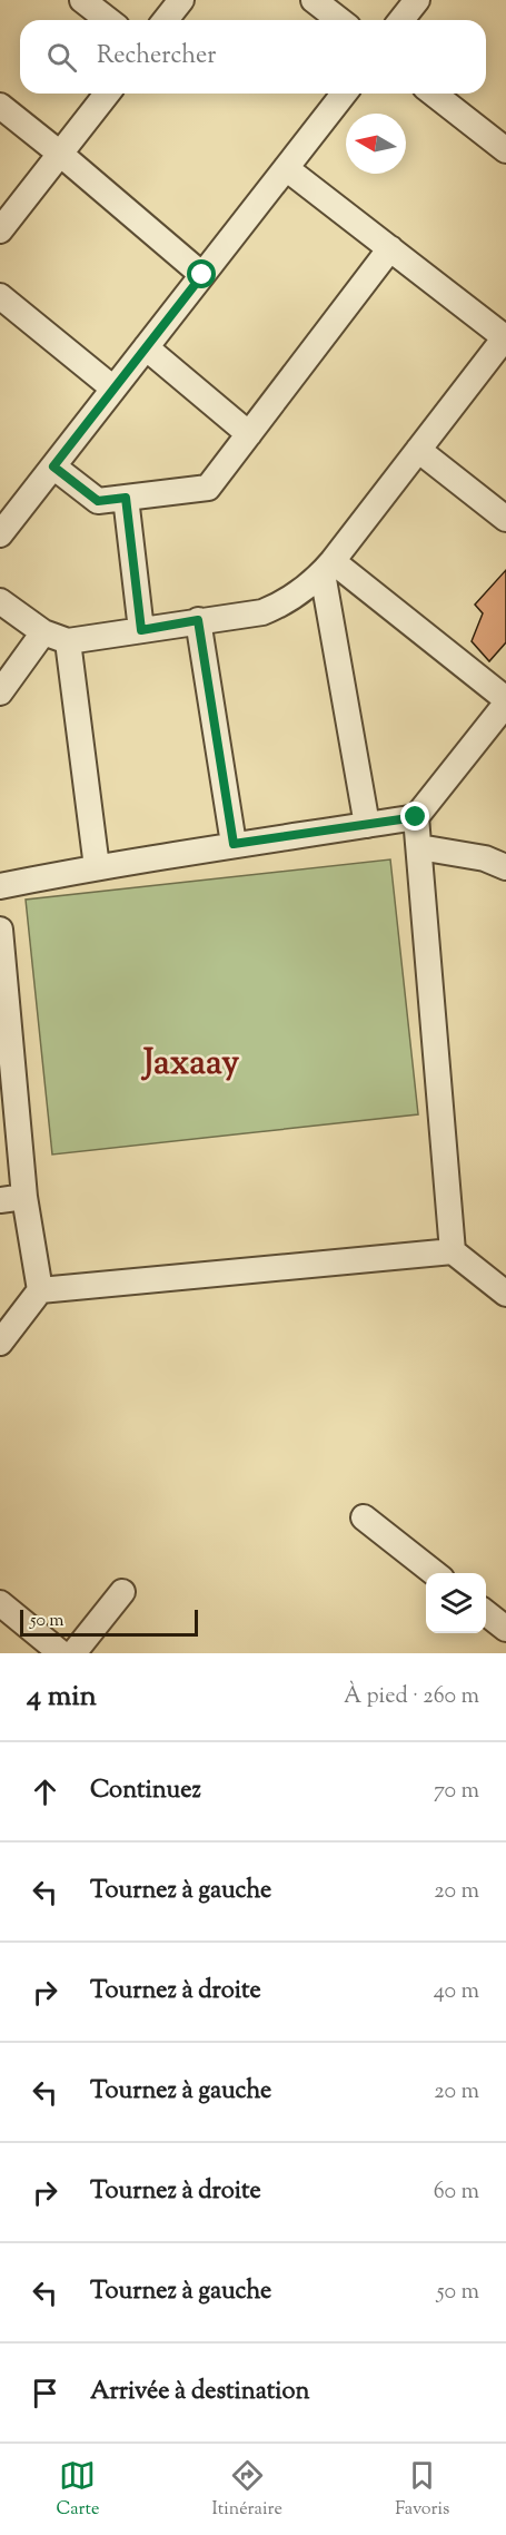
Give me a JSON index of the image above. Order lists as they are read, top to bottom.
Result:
{
  "districts": ["Jaxaay"],
  "scale_bar": "50 m",
  "north": "left",
  "page": {
    "search": "Rechercher",
    "scale": "50 m",
    "heading": ["4 min", "À pied · 260 m"],
    "list": [
      ["Continuez", "70 m"],
      ["Tournez à gauche", "20 m"],
      ["Tournez à droite", "40 m"],
      ["Tournez à gauche", "20 m"],
      ["Tournez à droite", "60 m"],
      ["Tournez à gauche", "50 m"],
      "Arrivée à destination"
    ],
    "nav": ["Carte", "Itinéraire", "Favoris"]
  }
}
